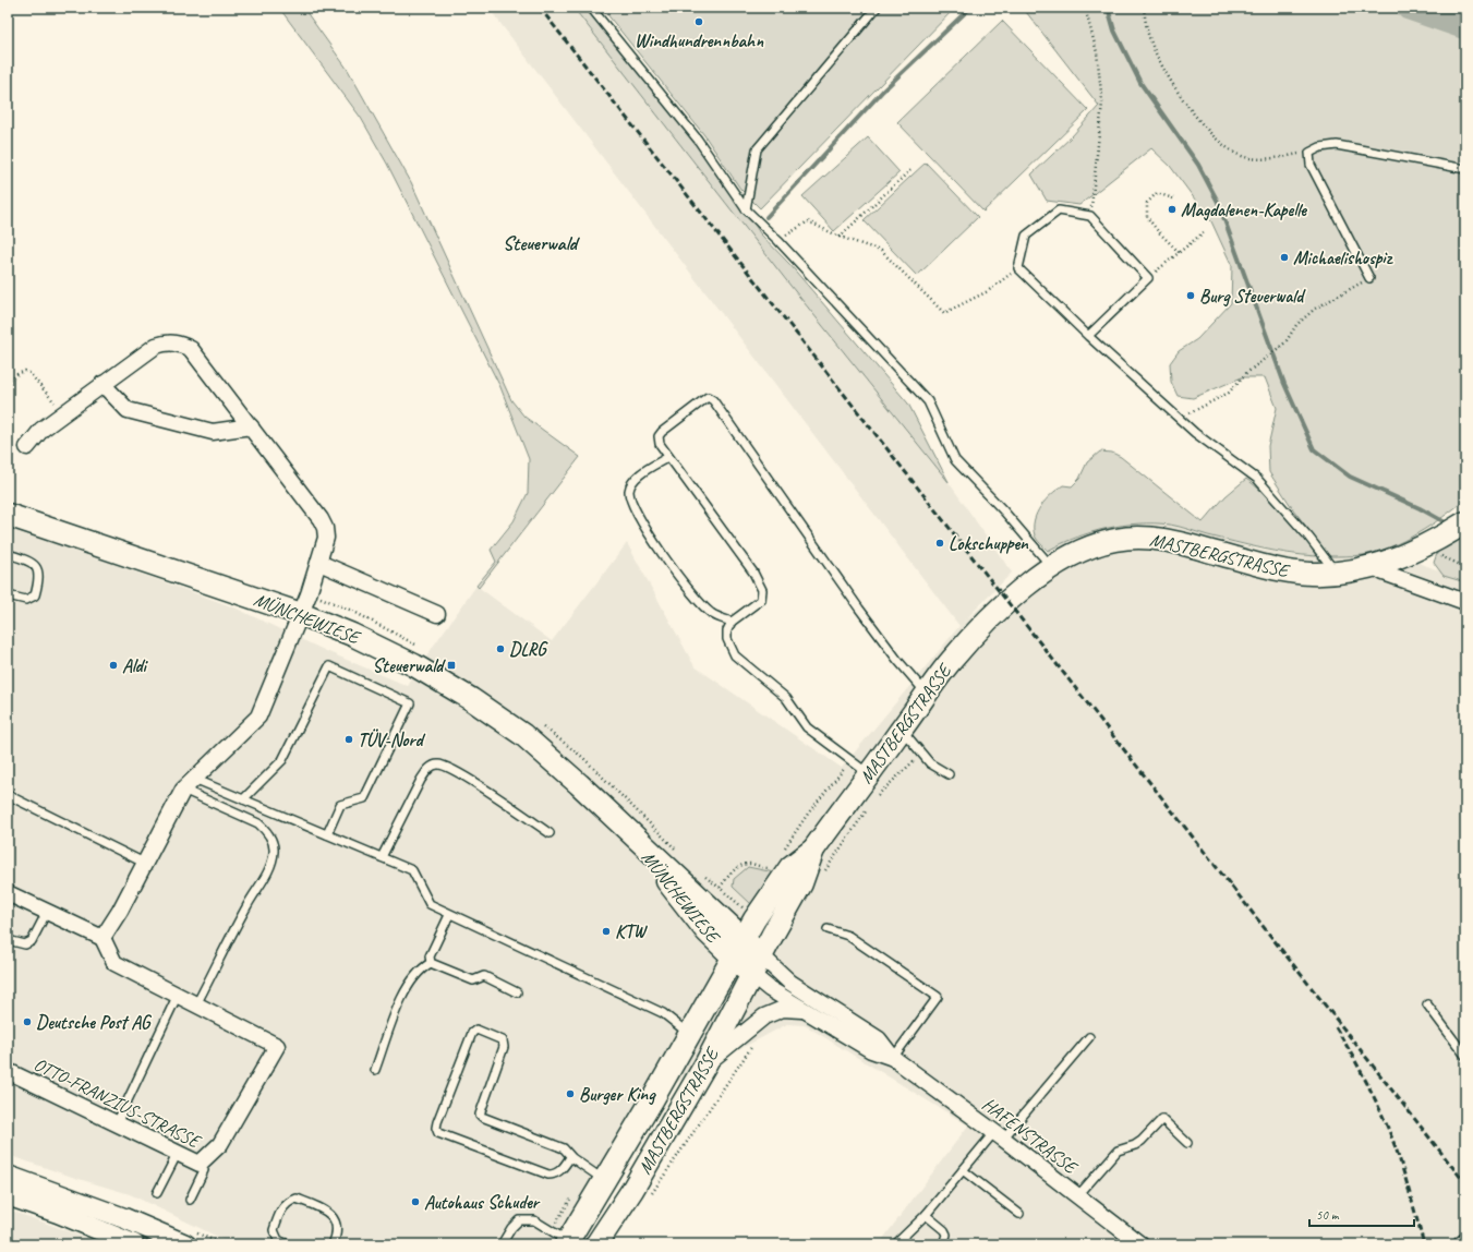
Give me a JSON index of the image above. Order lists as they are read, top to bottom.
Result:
{
  "streets": {
    "main road": ["MASTBERGSTRASSE", "MÜNCHEWIESE"],
    "street": ["OTTO-FRANZIUS-STRASSE", "HAFENSTRASSE"]
  },
  "crossings": [
    ["MASTBERGSTRASSE", "MÜNCHEWIESE"],
    ["MASTBERGSTRASSE", "HAFENSTRASSE"]
  ],
  "districts": ["Steuerwald"],
  "places": {
    "other": [
      "Windhundrennbahn",
      "Magdalenen-Kapelle",
      "Michaelishospiz",
      "Burg Steuerwald",
      "Lokschuppen",
      "DLRG",
      "Aldi",
      "TÜV-Nord",
      "KTW",
      "Deutsche Post AG",
      "Burger King",
      "Autohaus Schuder"
    ],
    "transit": ["Steuerwald"]
  },
  "scale_bar": "50 m"
}
